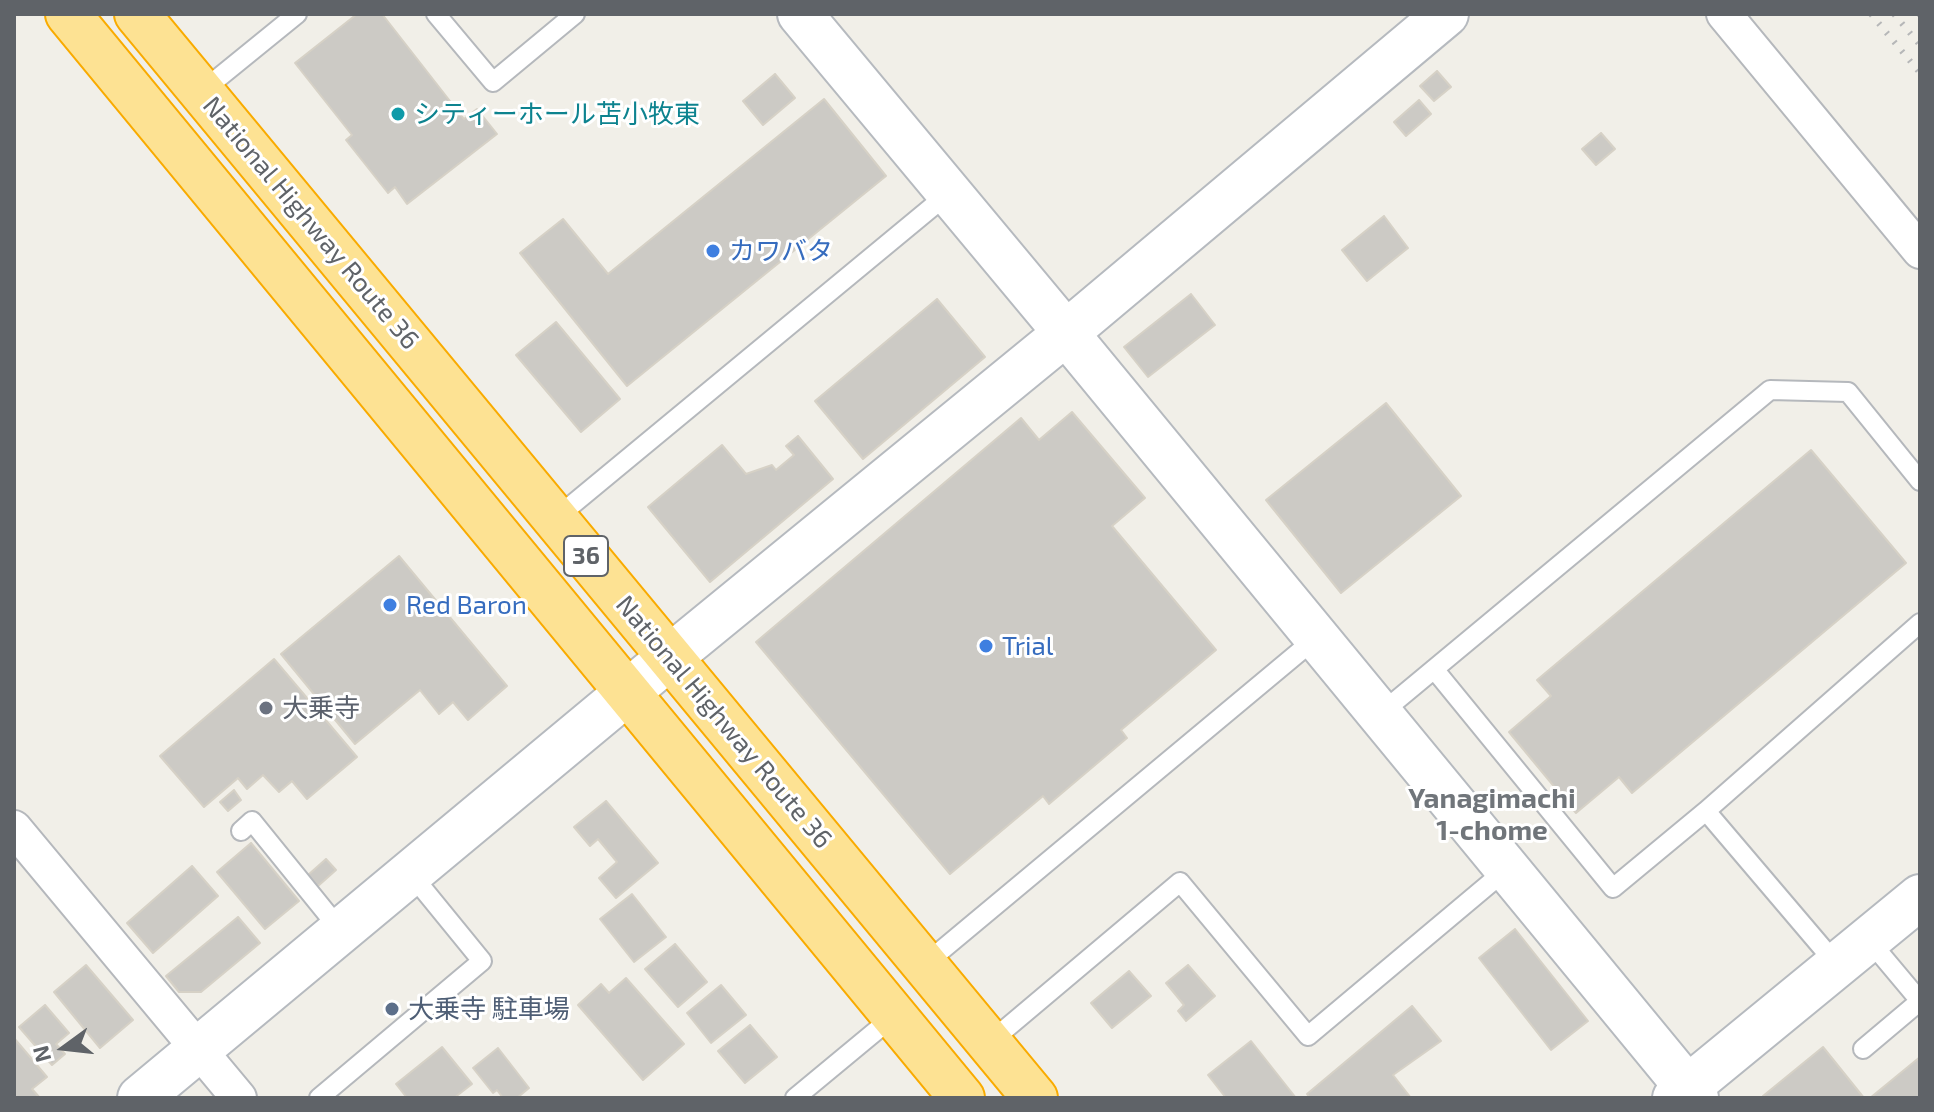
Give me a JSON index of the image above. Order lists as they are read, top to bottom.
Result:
{
  "streets": {
    "highway": ["National Highway Route 36", "36"]
  },
  "districts": ["Yanagimachi 1-chome"],
  "places": [
    "シティーホール苫小牧東",
    "カワバタ",
    "Red Baron",
    "Trial",
    "大乗寺",
    "大乗寺 駐車場"
  ],
  "north": "left"
}
